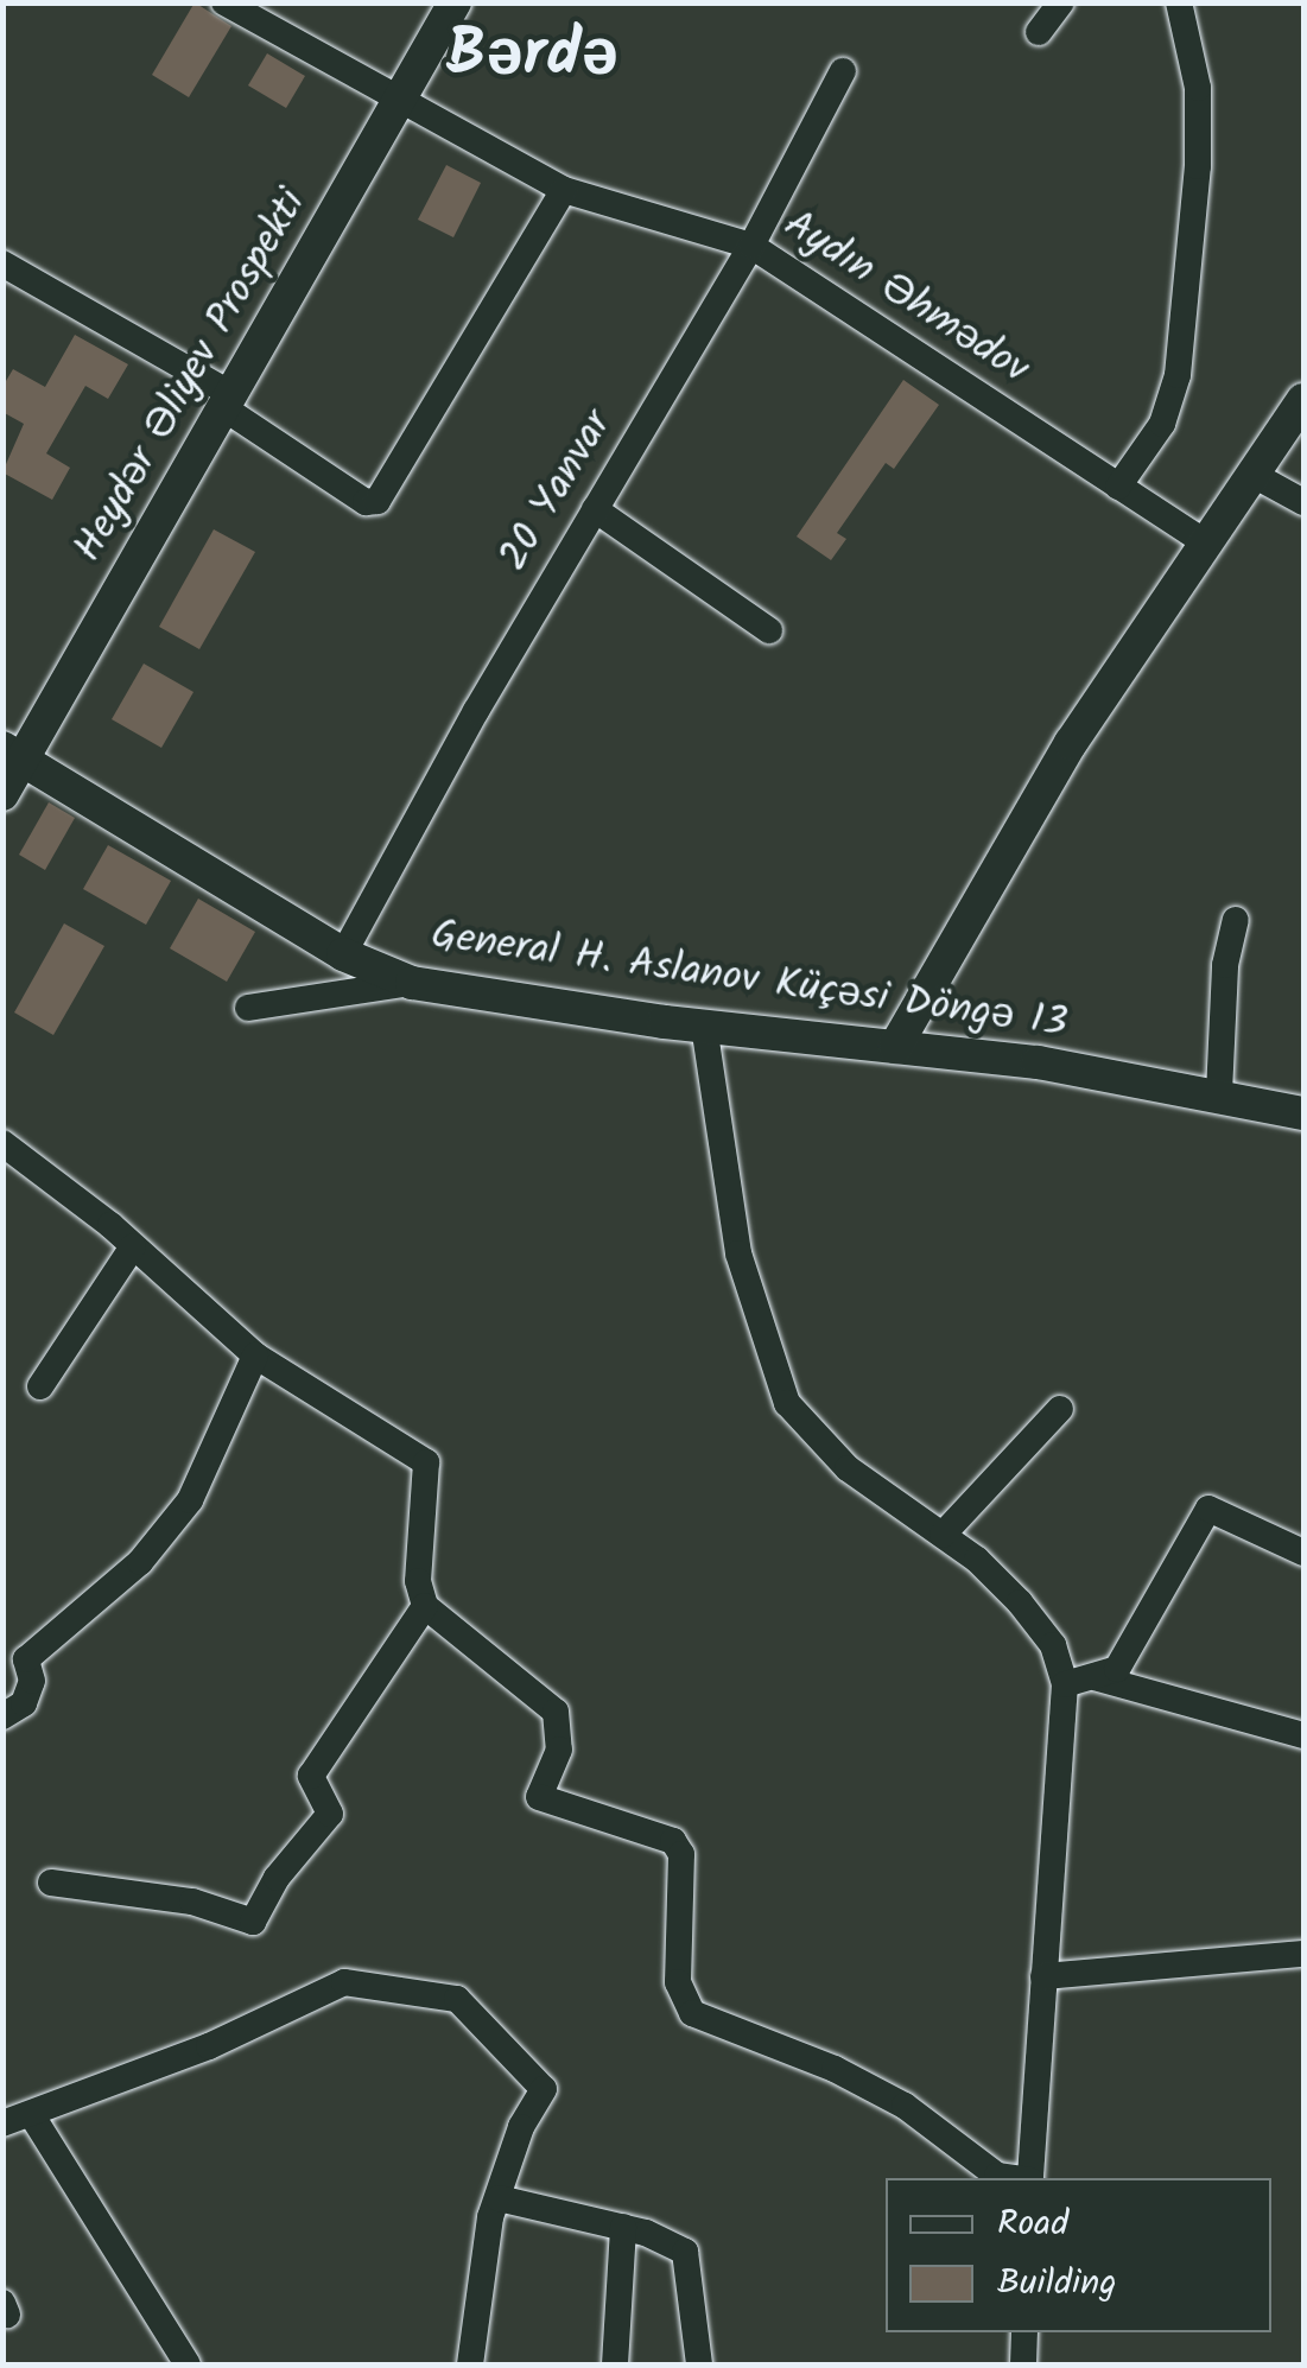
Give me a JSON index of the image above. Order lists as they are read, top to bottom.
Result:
{
  "streets": {
    "main road": ["Heydər Əliyev Prospekti", "General H. Aslanov Küçəsi Döngə 13"],
    "street": ["Aydın Əhmədov", "20 Yanvar"]
  },
  "crossings": [
    ["Aydın Əhmədov", "Heydər Əliyev Prospekti"],
    ["Aydın Əhmədov", "20 Yanvar"],
    ["Heydər Əliyev Prospekti", "General H. Aslanov Küçəsi Döngə 13"],
    ["20 Yanvar", "General H. Aslanov Küçəsi Döngə 13"]
  ],
  "districts": ["Bərdə"],
  "legend": ["Road", "Building"]
}
